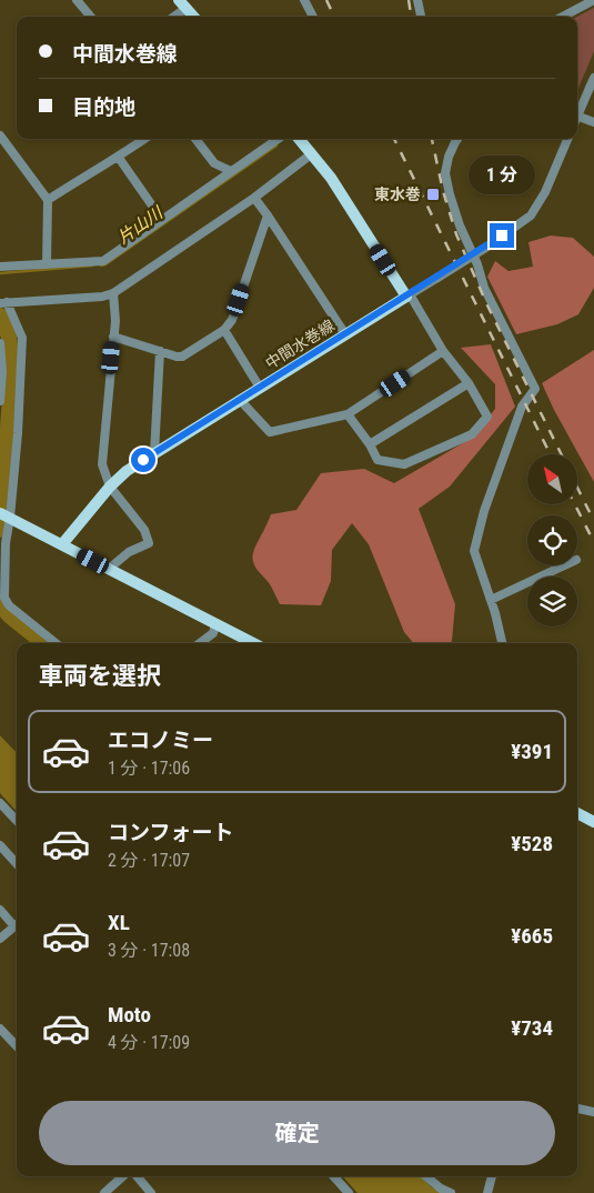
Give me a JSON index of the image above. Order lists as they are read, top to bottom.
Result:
{
  "streets": {
    "main road": ["中間水巻線"]
  },
  "water": ["片山川"],
  "places": {
    "transit": ["東水巻"]
  },
  "north": "top left",
  "page": {
    "banner": ["中間水巻線", "目的地"],
    "bubble": "1 分",
    "heading": "車両を選択",
    "list": [
      {
        "name": "エコノミー",
        "note": "1 分 · 17:06",
        "value": "¥391"
      },
      {
        "name": "コンフォート",
        "note": "2 分 · 17:07",
        "value": "¥528"
      },
      {
        "name": "XL",
        "note": "3 分 · 17:08",
        "value": "¥665"
      },
      {
        "name": "Moto",
        "note": "4 分 · 17:09",
        "value": "¥734"
      }
    ],
    "buttons": "確定"
  }
}
